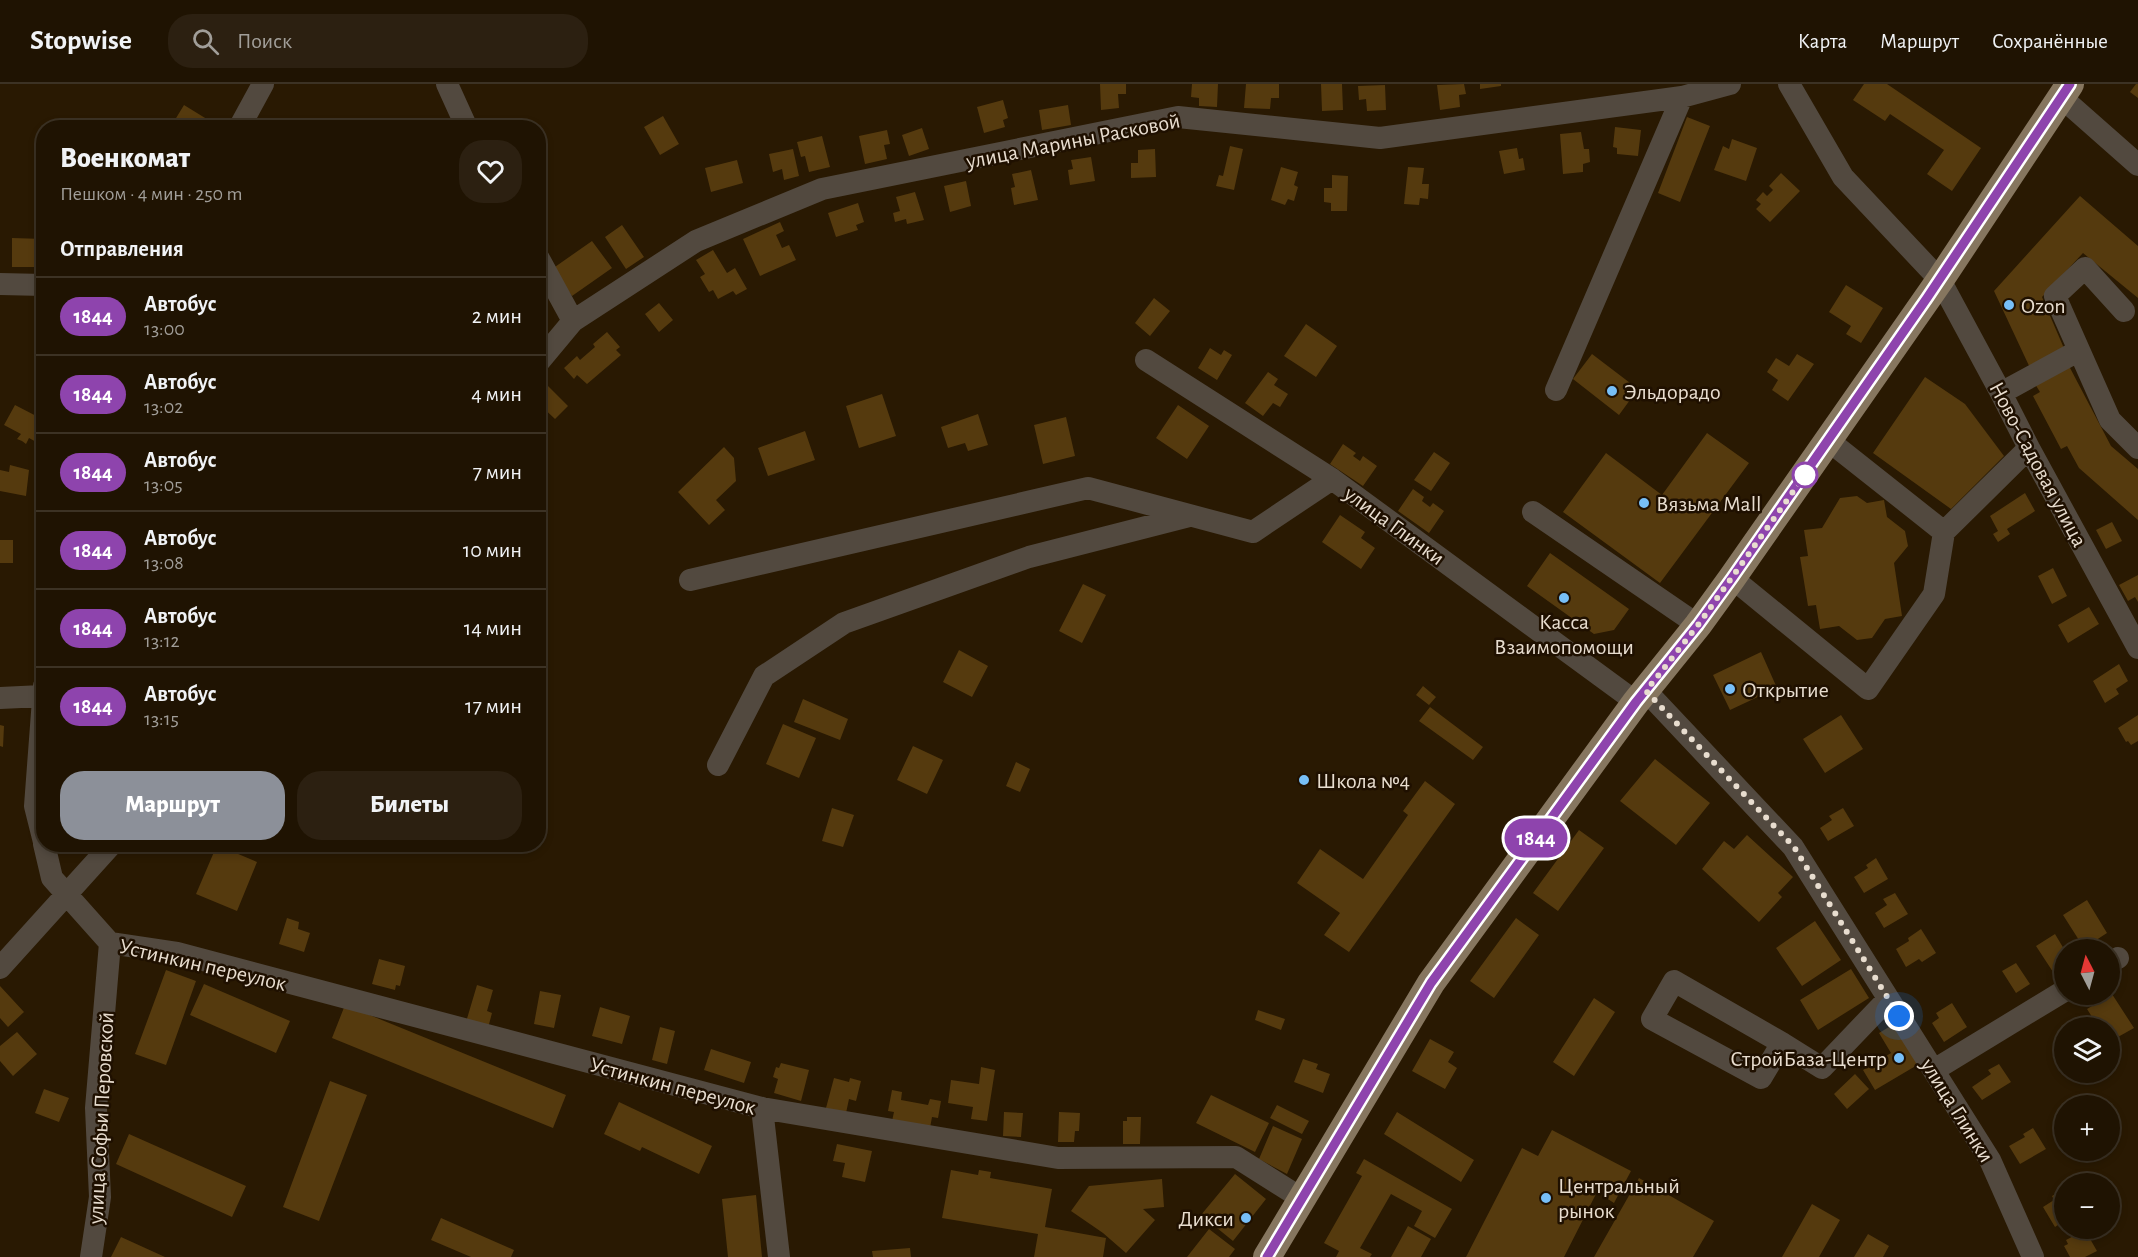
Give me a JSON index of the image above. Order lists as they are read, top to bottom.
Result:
{
  "streets": {
    "street": [
      "улица Марины Расковой",
      "Ново-Садовая улица",
      "улица Глинки",
      "Устинкин переулок",
      "улица Софьи Перовской"
    ]
  },
  "crossings": [
    ["Устинкин переулок", "улица Софьи Перовской"]
  ],
  "places": [
    "Ozon",
    "Эльдорадо",
    "Вязьма Mall",
    "Касса Взаимопомощи",
    "Открытие",
    "Школа №4",
    "СтройБаза-Центр",
    "Центральный рынок",
    "Дикси"
  ],
  "lines": ["bus line 1844"],
  "north": "top",
  "page": {
    "header": "Stopwise",
    "search": "Поиск",
    "nav": ["Карта", "Маршрут", "Сохранённые"],
    "on_map": "1844",
    "heading": [
      ["Военкомат", "Пешком · 4 мин · 250 m"],
      "Отправления"
    ],
    "list": [
      {
        "mark": "1844",
        "name": "Автобус",
        "note": "13:00",
        "value": "2 мин"
      },
      {
        "mark": "1844",
        "name": "Автобус",
        "note": "13:02",
        "value": "4 мин"
      },
      {
        "mark": "1844",
        "name": "Автобус",
        "note": "13:05",
        "value": "7 мин"
      },
      {
        "mark": "1844",
        "name": "Автобус",
        "note": "13:08",
        "value": "10 мин"
      },
      {
        "mark": "1844",
        "name": "Автобус",
        "note": "13:12",
        "value": "14 мин"
      },
      {
        "mark": "1844",
        "name": "Автобус",
        "note": "13:15",
        "value": "17 мин"
      }
    ],
    "buttons": ["Маршрут", "Билеты"],
    "map_buttons": ["+", "−"]
  }
}
